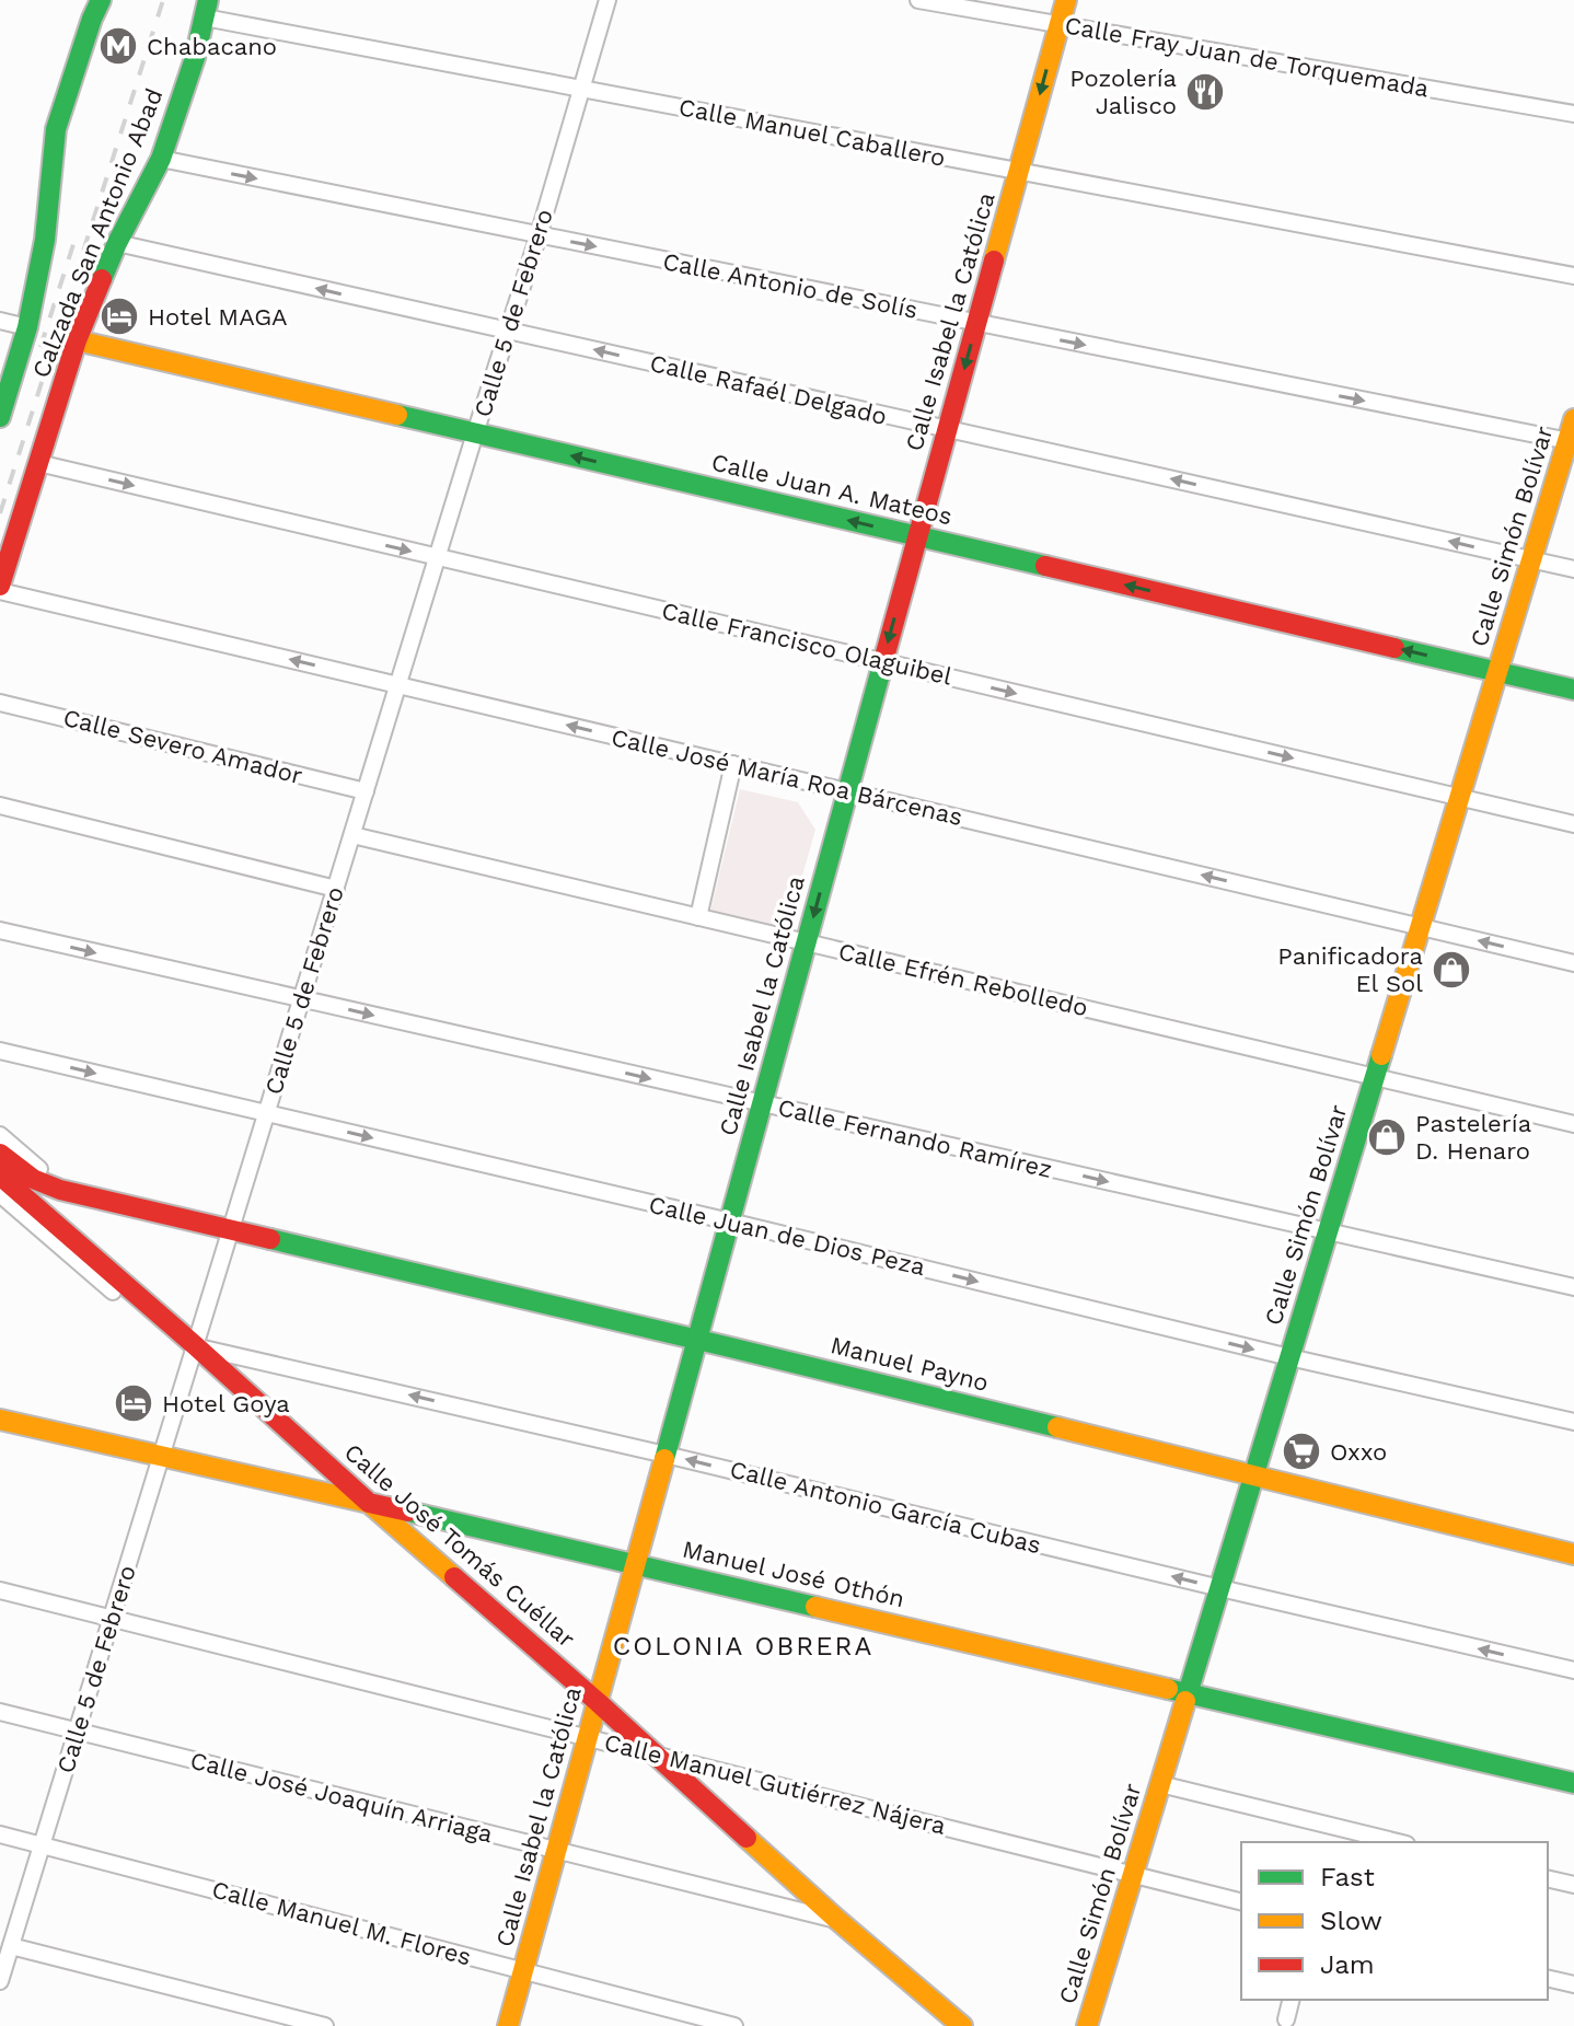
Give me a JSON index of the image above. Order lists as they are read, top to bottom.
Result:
{
  "streets": {
    "main road": [
      "Calzada San Antonio Abad",
      "Calle Isabel la Católica",
      "Calle Juan A. Mateos",
      "Calle Simón Bolívar",
      "Manuel Payno",
      "Calle José Tomás Cuéllar",
      "Manuel José Othón"
    ],
    "street": [
      "Calle Fray Juan de Torquemada",
      "Calle Manuel Caballero",
      "Calle Antonio de Solís",
      "Calle 5 de Febrero",
      "Calle Rafaél Delgado",
      "Calle Francisco Olaguibel",
      "Calle Severo Amador",
      "Calle José María Roa Bárcenas",
      "Calle Efrén Rebolledo",
      "Calle Fernando Ramírez",
      "Calle Juan de Dios Peza",
      "Calle Antonio García Cubas",
      "Calle Manuel Gutiérrez Nájera",
      "Calle José Joaquín Arriaga",
      "Calle Manuel M. Flores"
    ]
  },
  "crossings": [
    ["Calle Fray Juan de Torquemada", "Calle Isabel la Católica"],
    ["Calle Manuel Caballero", "Calzada San Antonio Abad"],
    ["Calle Manuel Caballero", "Calle 5 de Febrero"],
    ["Calle Manuel Caballero", "Calle Isabel la Católica"],
    ["Calzada San Antonio Abad", "Calle Antonio de Solís"],
    ["Calzada San Antonio Abad", "Calle Rafaél Delgado"],
    ["Calzada San Antonio Abad", "Calle Juan A. Mateos"],
    ["Calzada San Antonio Abad", "Calle Francisco Olaguibel"],
    ["Calzada San Antonio Abad", "Calle José María Roa Bárcenas"],
    ["Calle Antonio de Solís", "Calle 5 de Febrero"],
    ["Calle Antonio de Solís", "Calle Isabel la Católica"],
    ["Calle Antonio de Solís", "Calle Simón Bolívar"],
    ["Calle 5 de Febrero", "Calle Rafaél Delgado"],
    ["Calle 5 de Febrero", "Calle Juan A. Mateos"],
    ["Calle 5 de Febrero", "Calle Francisco Olaguibel"],
    ["Calle 5 de Febrero", "Calle Severo Amador"],
    ["Calle 5 de Febrero", "Calle José María Roa Bárcenas"],
    ["Calle 5 de Febrero", "Calle Efrén Rebolledo"],
    ["Calle 5 de Febrero", "Calle Fernando Ramírez"],
    ["Calle 5 de Febrero", "Calle Juan de Dios Peza"],
    ["Calle 5 de Febrero", "Manuel Payno"],
    ["Calle 5 de Febrero", "Calle Antonio García Cubas"],
    ["Calle 5 de Febrero", "Calle José Tomás Cuéllar"],
    ["Calle 5 de Febrero", "Manuel José Othón"],
    ["Calle 5 de Febrero", "Calle Manuel Gutiérrez Nájera"],
    ["Calle 5 de Febrero", "Calle José Joaquín Arriaga"],
    ["Calle 5 de Febrero", "Calle Manuel M. Flores"],
    ["Calle Isabel la Católica", "Calle Rafaél Delgado"],
    ["Calle Isabel la Católica", "Calle Juan A. Mateos"],
    ["Calle Isabel la Católica", "Calle Francisco Olaguibel"],
    ["Calle Isabel la Católica", "Calle José María Roa Bárcenas"],
    ["Calle Isabel la Católica", "Calle Efrén Rebolledo"],
    ["Calle Isabel la Católica", "Calle Fernando Ramírez"],
    ["Calle Isabel la Católica", "Calle Juan de Dios Peza"],
    ["Calle Isabel la Católica", "Manuel Payno"],
    ["Calle Isabel la Católica", "Calle Antonio García Cubas"],
    ["Calle Isabel la Católica", "Calle José Tomás Cuéllar"],
    ["Calle Isabel la Católica", "Manuel José Othón"],
    ["Calle Isabel la Católica", "Calle Manuel Gutiérrez Nájera"],
    ["Calle Isabel la Católica", "Calle José Joaquín Arriaga"],
    ["Calle Isabel la Católica", "Calle Manuel M. Flores"],
    ["Calle Rafaél Delgado", "Calle Simón Bolívar"],
    ["Calle Juan A. Mateos", "Calle Simón Bolívar"],
    ["Calle Simón Bolívar", "Calle Francisco Olaguibel"],
    ["Calle Simón Bolívar", "Calle José María Roa Bárcenas"],
    ["Calle Simón Bolívar", "Calle Efrén Rebolledo"],
    ["Calle Simón Bolívar", "Calle Fernando Ramírez"],
    ["Calle Simón Bolívar", "Calle Juan de Dios Peza"],
    ["Calle Simón Bolívar", "Manuel Payno"],
    ["Calle Simón Bolívar", "Calle Antonio García Cubas"],
    ["Calle Simón Bolívar", "Manuel José Othón"],
    ["Calle Simón Bolívar", "Calle Manuel Gutiérrez Nájera"],
    ["Calle Antonio García Cubas", "Calle José Tomás Cuéllar"],
    ["Calle José Tomás Cuéllar", "Manuel José Othón"],
    ["Calle José Tomás Cuéllar", "Calle Manuel Gutiérrez Nájera"],
    ["Calle José Tomás Cuéllar", "Calle José Joaquín Arriaga"]
  ],
  "one_way": [
    "Calle Antonio de Solís",
    "Calle Rafaél Delgado",
    "Calle Juan A. Mateos",
    "Calle Francisco Olaguibel",
    "Calle José María Roa Bárcenas",
    "Calle Fernando Ramírez",
    "Calle Juan de Dios Peza",
    "Calle Antonio García Cubas"
  ],
  "districts": ["COLONIA OBRERA"],
  "places": {
    "metro station": ["Chabacano"],
    "restaurant": ["Pozolería Jalisco"],
    "hotel": ["Hotel MAGA", "Hotel Goya"],
    "shop": ["Panificadora El Sol", "Pastelería D. Henaro"],
    "supermarket": ["Oxxo"]
  },
  "legend": ["Fast", "Slow", "Jam"]
}
